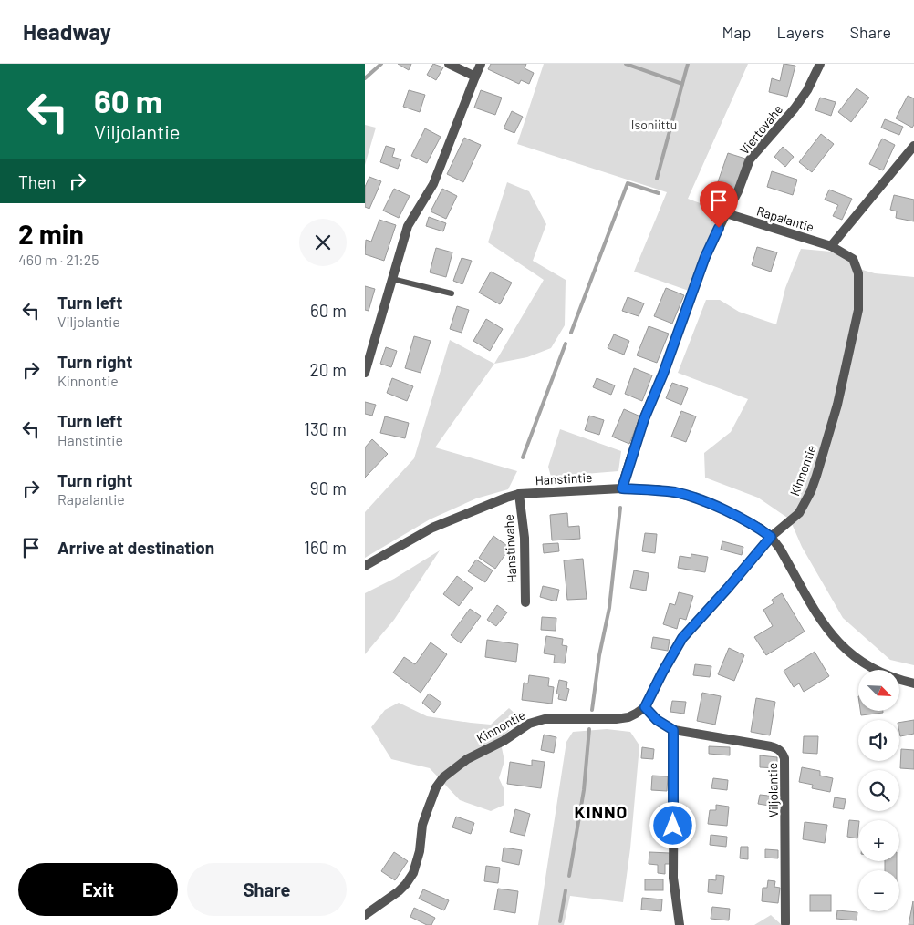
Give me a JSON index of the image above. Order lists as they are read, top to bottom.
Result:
{
  "streets": {
    "street": [
      "Viertovahe",
      "Rapalantie",
      "Kinnontie",
      "Hanstintie",
      "Hanstinvahe",
      "Viljolantie"
    ]
  },
  "crossings": [
    ["Viertovahe", "Rapalantie"],
    ["Rapalantie", "Kinnontie"],
    ["Kinnontie", "Hanstintie"],
    ["Kinnontie", "Viljolantie"],
    ["Hanstintie", "Hanstinvahe"]
  ],
  "districts": ["KINNO"],
  "parks": ["Isoniittu"],
  "north": "bottom right",
  "page": {
    "header": "Headway",
    "nav": ["Map", "Layers", "Share"],
    "turn": ["60 m", "Viljolantie"],
    "then": "Then",
    "heading": ["2 min", "460 m · 21:25"],
    "list": [
      {
        "name": "Turn left",
        "note": "Viljolantie",
        "value": "60 m"
      },
      {
        "name": "Turn right",
        "note": "Kinnontie",
        "value": "20 m"
      },
      {
        "name": "Turn left",
        "note": "Hanstintie",
        "value": "130 m"
      },
      {
        "name": "Turn right",
        "note": "Rapalantie",
        "value": "90 m"
      },
      {
        "name": "Arrive at destination",
        "value": "160 m"
      }
    ],
    "map_buttons": ["+", "−"],
    "buttons": ["Exit", "Share"]
  }
}
